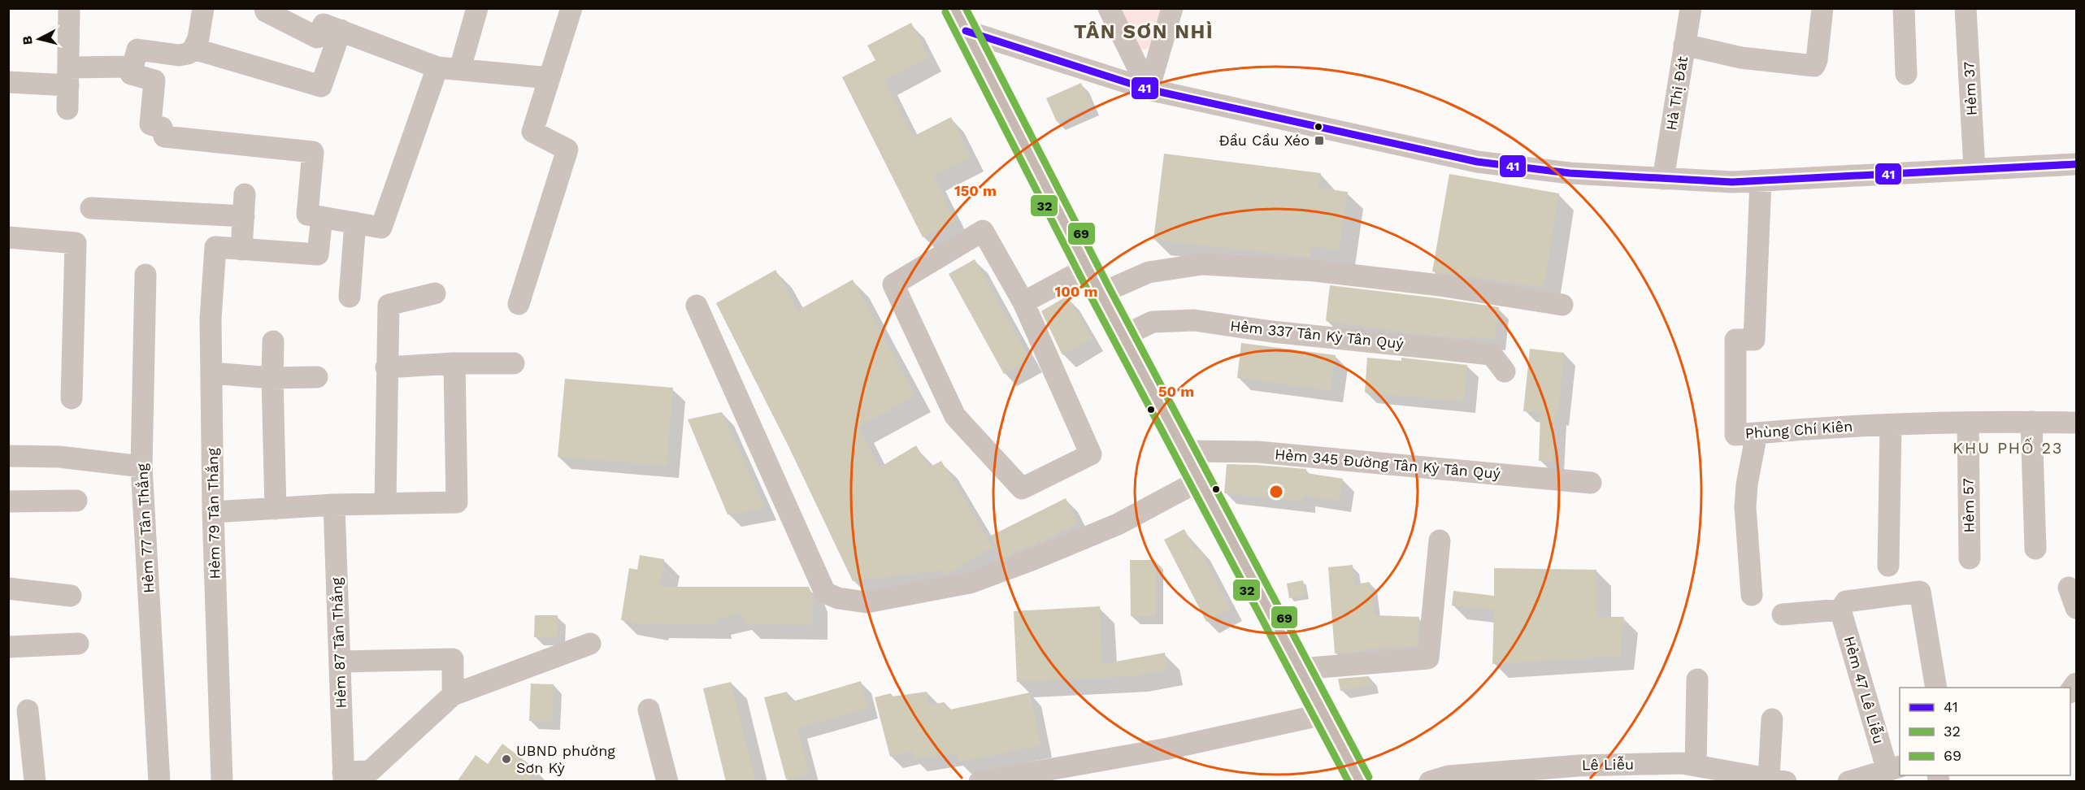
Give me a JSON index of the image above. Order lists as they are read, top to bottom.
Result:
{
  "streets": {
    "street": [
      "Hẻm 37",
      "Hà Thị Đát",
      "Hẻm 337 Tân Kỳ Tân Quý",
      "Phùng Chí Kiên",
      "Hẻm 345 Đường Tân Kỳ Tân Quý",
      "Hẻm 57",
      "Hẻm 79 Tân Thắng",
      "Hẻm 77 Tân Thắng",
      "Hẻm 87 Tân Thắng",
      "Hẻm 47 Lê Liễu",
      "Lê Liễu"
    ]
  },
  "crossings": [
    ["Phùng Chí Kiên", "Hẻm 57"]
  ],
  "districts": ["TÂN SƠN NHÌ", "KHU PHỐ 23"],
  "places": {
    "transit": ["Đầu Cầu Xéo"],
    "other": ["UBND phường Sơn Kỳ"]
  },
  "lines": ["transit line 69", "transit line 32", "transit line 41"],
  "legend": ["41", "32", "69"],
  "north": "left",
  "rings": ["150 m", "100 m", "50 m"]
}
